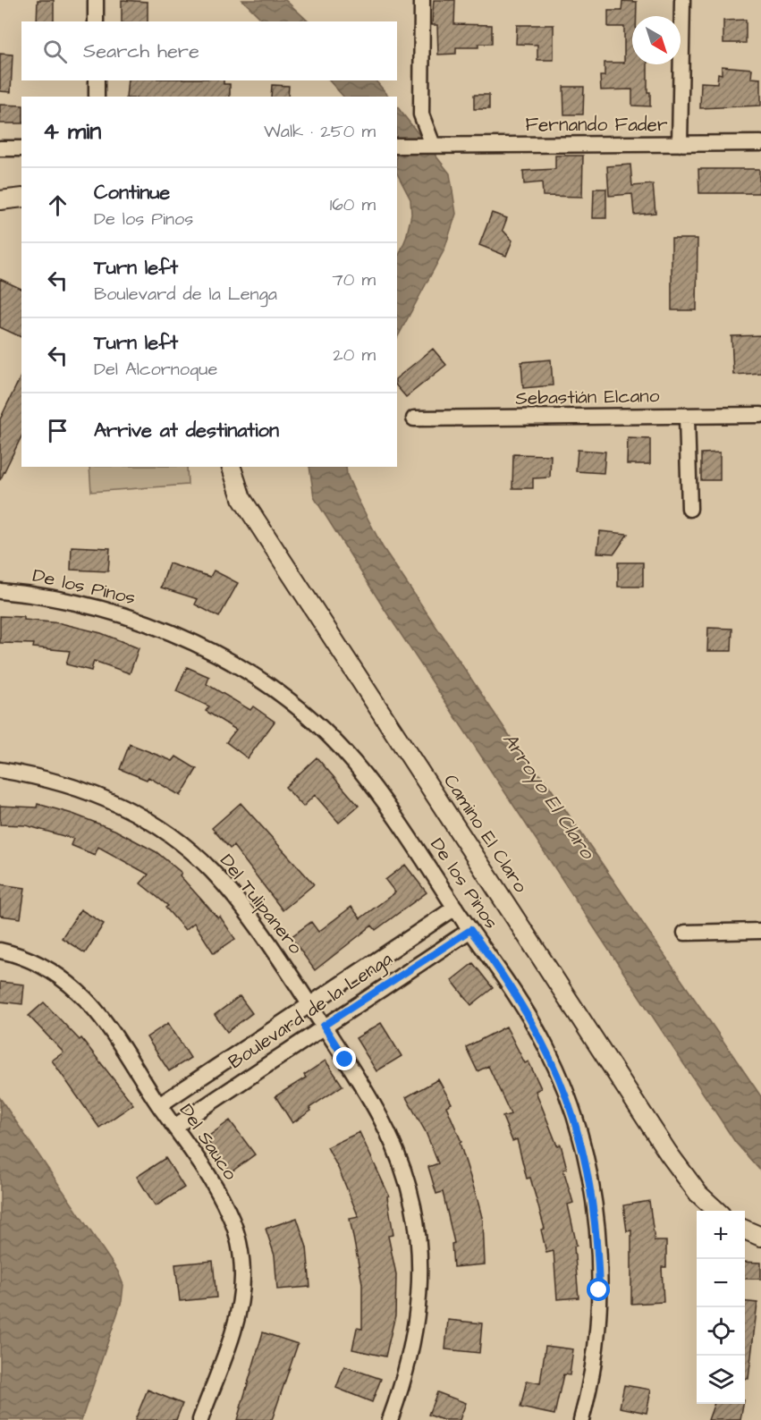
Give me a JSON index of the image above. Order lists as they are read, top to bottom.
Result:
{
  "streets": {
    "street": [
      "Fernando Fader",
      "Sebastián Elcano",
      "De los Pinos",
      "Camino El Claro",
      "Del Tulipanero",
      "Boulevard de la Lenga",
      "Del Sauco"
    ]
  },
  "crossings": [
    ["De los Pinos", "Boulevard de la Lenga"],
    ["Del Tulipanero", "Boulevard de la Lenga"],
    ["Boulevard de la Lenga", "Del Sauco"]
  ],
  "water": ["Arroyo El Claro"],
  "north": "bottom right",
  "page": {
    "search": "Search here",
    "heading": ["4 min", "Walk · 250 m"],
    "list": [
      ["Continue", "De los Pinos", "160 m"],
      ["Turn left", "Boulevard de la Lenga", "70 m"],
      ["Turn left", "Del Alcornoque", "20 m"],
      "Arrive at destination"
    ],
    "map_buttons": ["+", "−"]
  }
}
